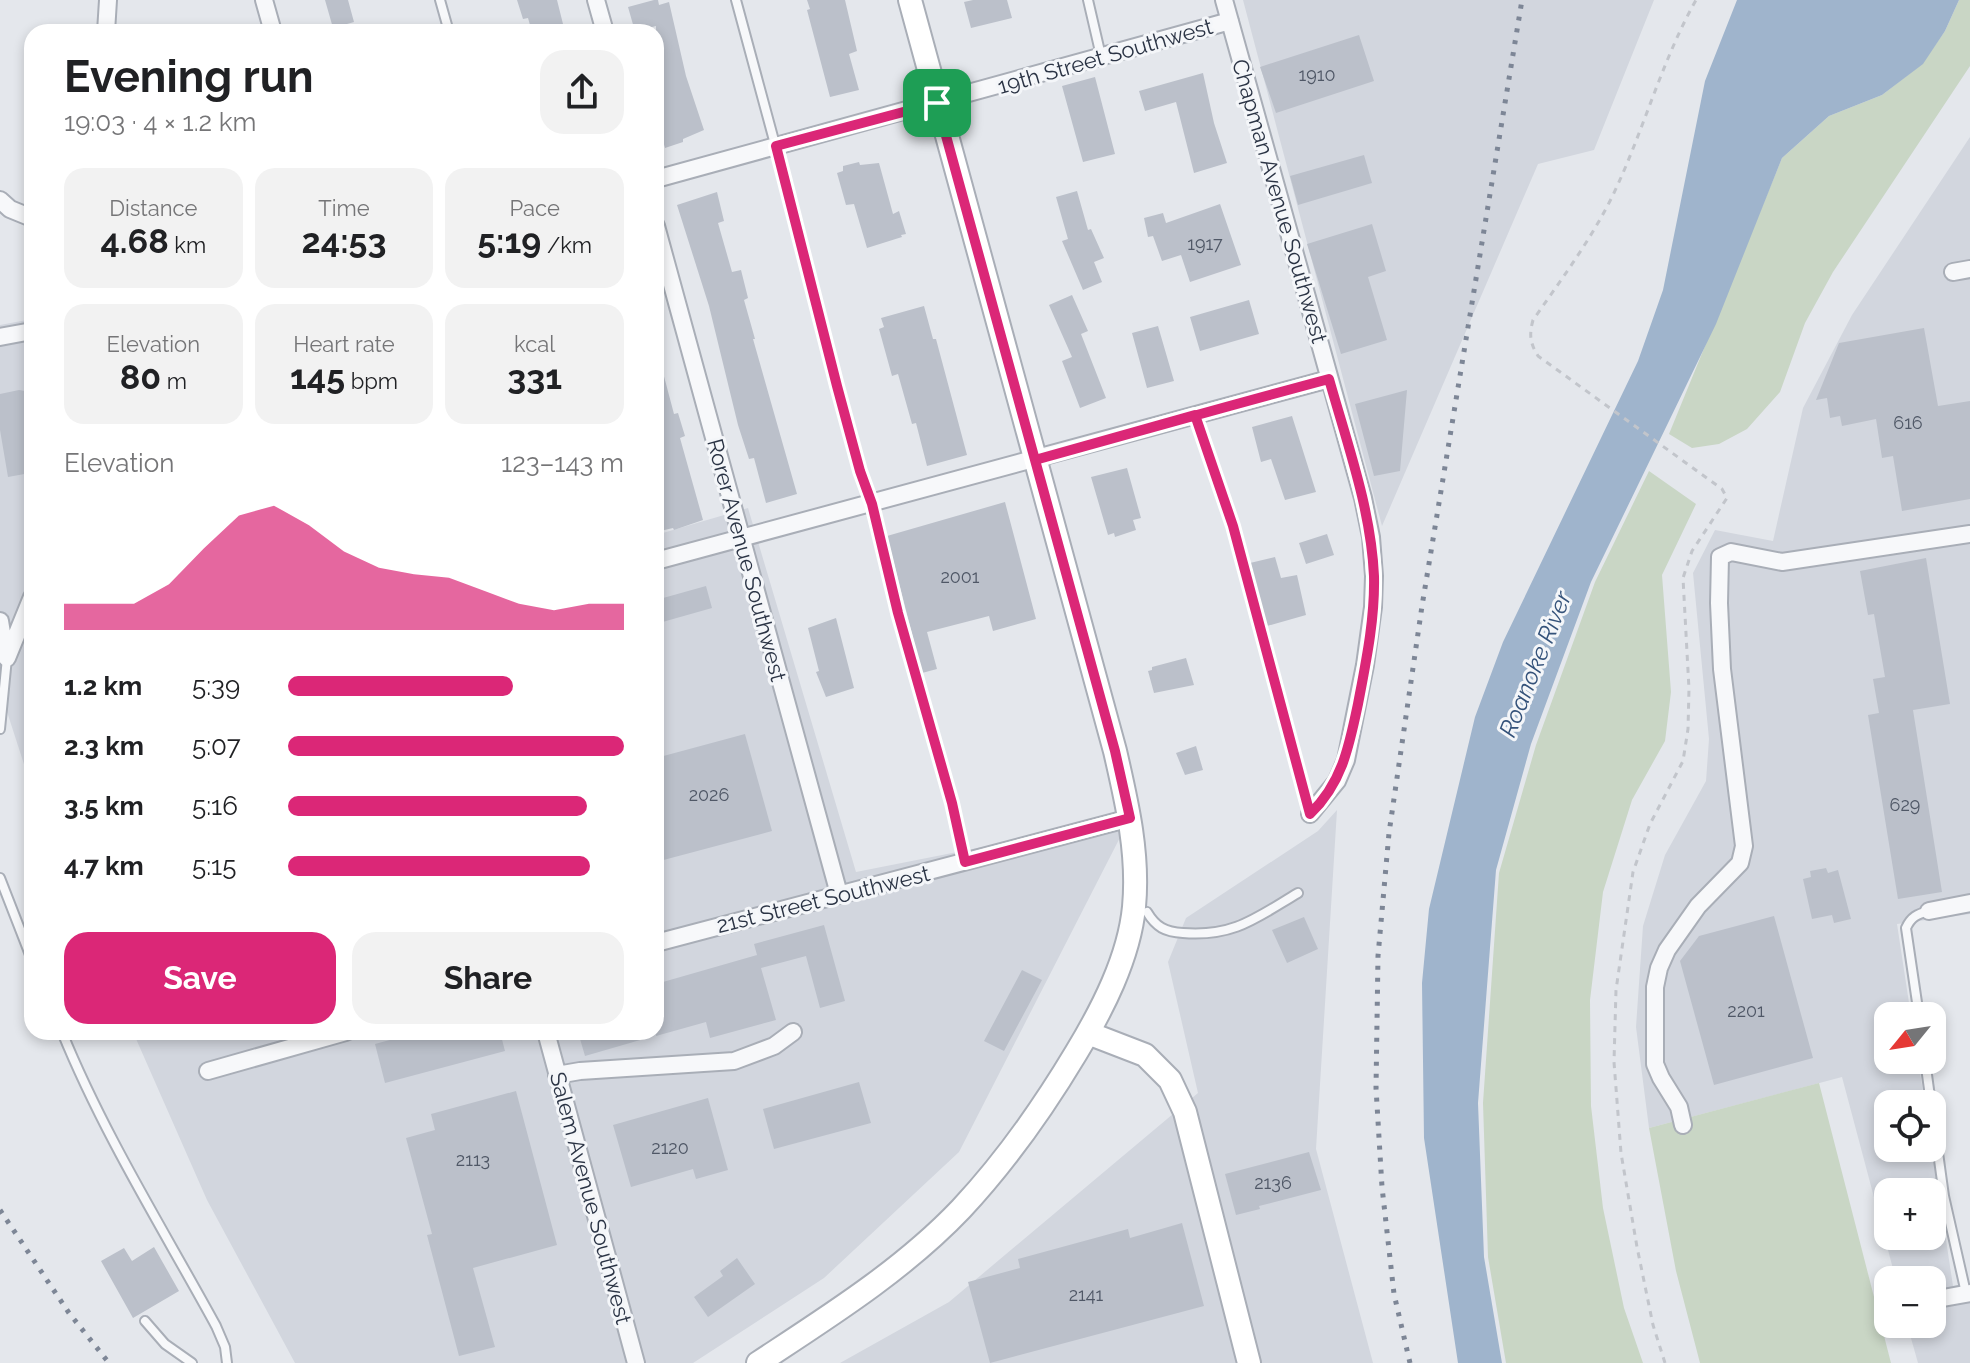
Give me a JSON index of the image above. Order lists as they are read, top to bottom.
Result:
{
  "streets": {
    "street": [
      "19th Street Southwest",
      "Chapman Avenue Southwest",
      "Rorer Avenue Southwest",
      "21st Street Southwest",
      "Salem Avenue Southwest"
    ]
  },
  "crossings": [
    ["19th Street Southwest", "Chapman Avenue Southwest"],
    ["Rorer Avenue Southwest", "21st Street Southwest"]
  ],
  "water": ["Roanoke River"],
  "house_numbers": [
    "1910",
    "1917",
    "616",
    "2001",
    "2026",
    "629",
    "2201",
    "2120",
    "2113",
    "2136",
    "2141"
  ],
  "north": "bottom left",
  "page": {
    "heading": ["Evening run", "19:03 · 4 × 1.2 km"],
    "stats": [
      ["Distance", "4.68 km"],
      ["Time", "24:53"],
      ["Pace", "5:19 /km"],
      ["Elevation", "80 m"],
      ["Heart rate", "145 bpm"],
      ["kcal", "331"]
    ],
    "chart": ["Elevation", "123–143 m"],
    "list": [
      {
        "name": "1.2 km",
        "note": "5:39"
      },
      {
        "name": "2.3 km",
        "note": "5:07"
      },
      {
        "name": "3.5 km",
        "note": "5:16"
      },
      {
        "name": "4.7 km",
        "note": "5:15"
      }
    ],
    "buttons": ["Save", "Share"],
    "map_buttons": ["+", "−"]
  }
}
